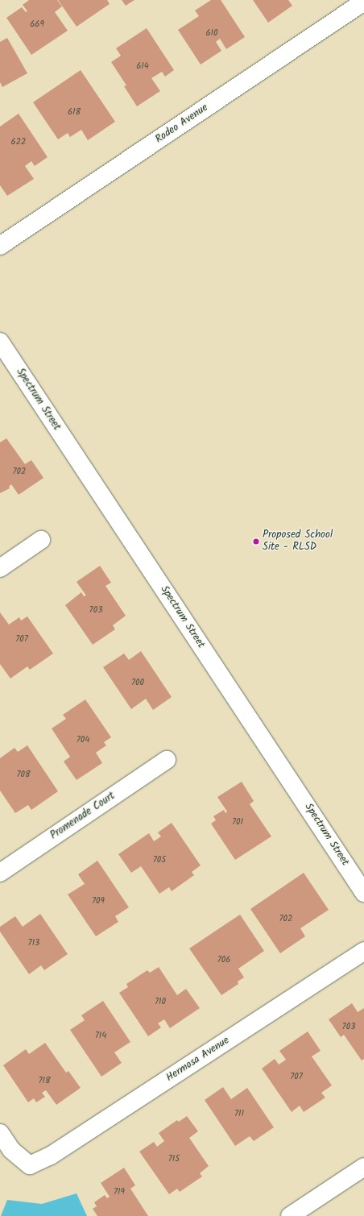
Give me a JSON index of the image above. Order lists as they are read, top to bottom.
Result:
{
  "streets": {
    "street": [
      "Rodeo Avenue",
      "Spectrum Street",
      "Promenade Court",
      "Hermosa Avenue"
    ]
  },
  "places": ["Proposed School Site - RLSD"],
  "house_numbers": [
    "669",
    "610",
    "614",
    "618",
    "622",
    "702",
    "703",
    "707",
    "700",
    "704",
    "708",
    "701",
    "705",
    "709",
    "702",
    "713",
    "706",
    "710",
    "703",
    "714",
    "707",
    "718",
    "711",
    "715",
    "719"
  ]
}
